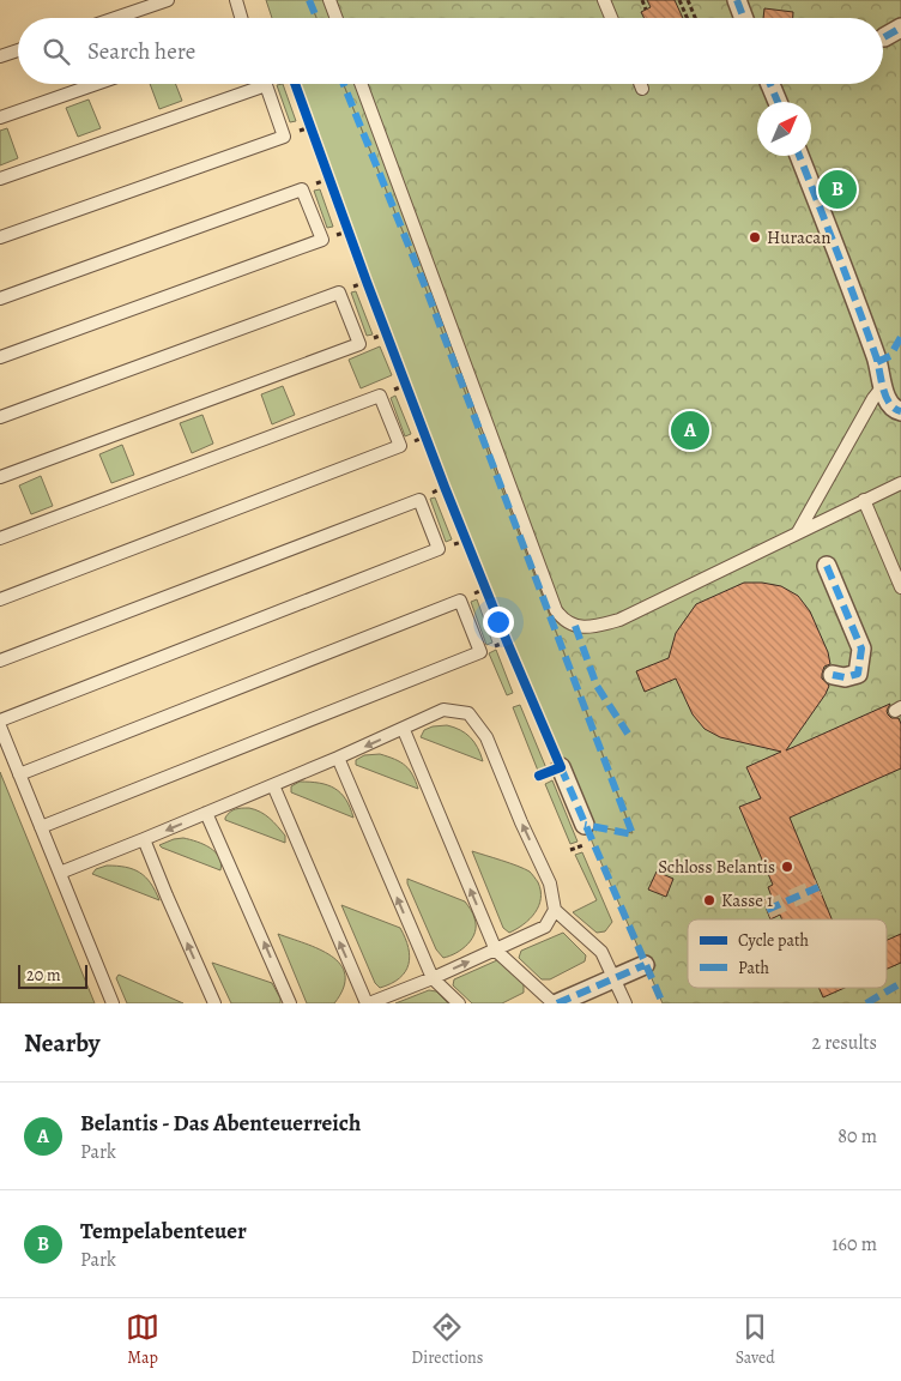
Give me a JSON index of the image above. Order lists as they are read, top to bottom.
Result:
{
  "places": ["Huracan", "Schloss Belantis", "Kasse 1"],
  "legend": ["Cycle path", "Path"],
  "scale_bar": "20 m",
  "north": "top right",
  "page": {
    "search": "Search here",
    "pins": ["B", "A"],
    "scale": "20 m",
    "heading": ["Nearby", "2 results"],
    "list": [
      {
        "mark": "A",
        "name": "Belantis - Das Abenteuerreich",
        "note": "Park",
        "value": "80 m"
      },
      {
        "mark": "B",
        "name": "Tempelabenteuer",
        "note": "Park",
        "value": "160 m"
      }
    ],
    "nav": ["Map", "Directions", "Saved"]
  }
}
